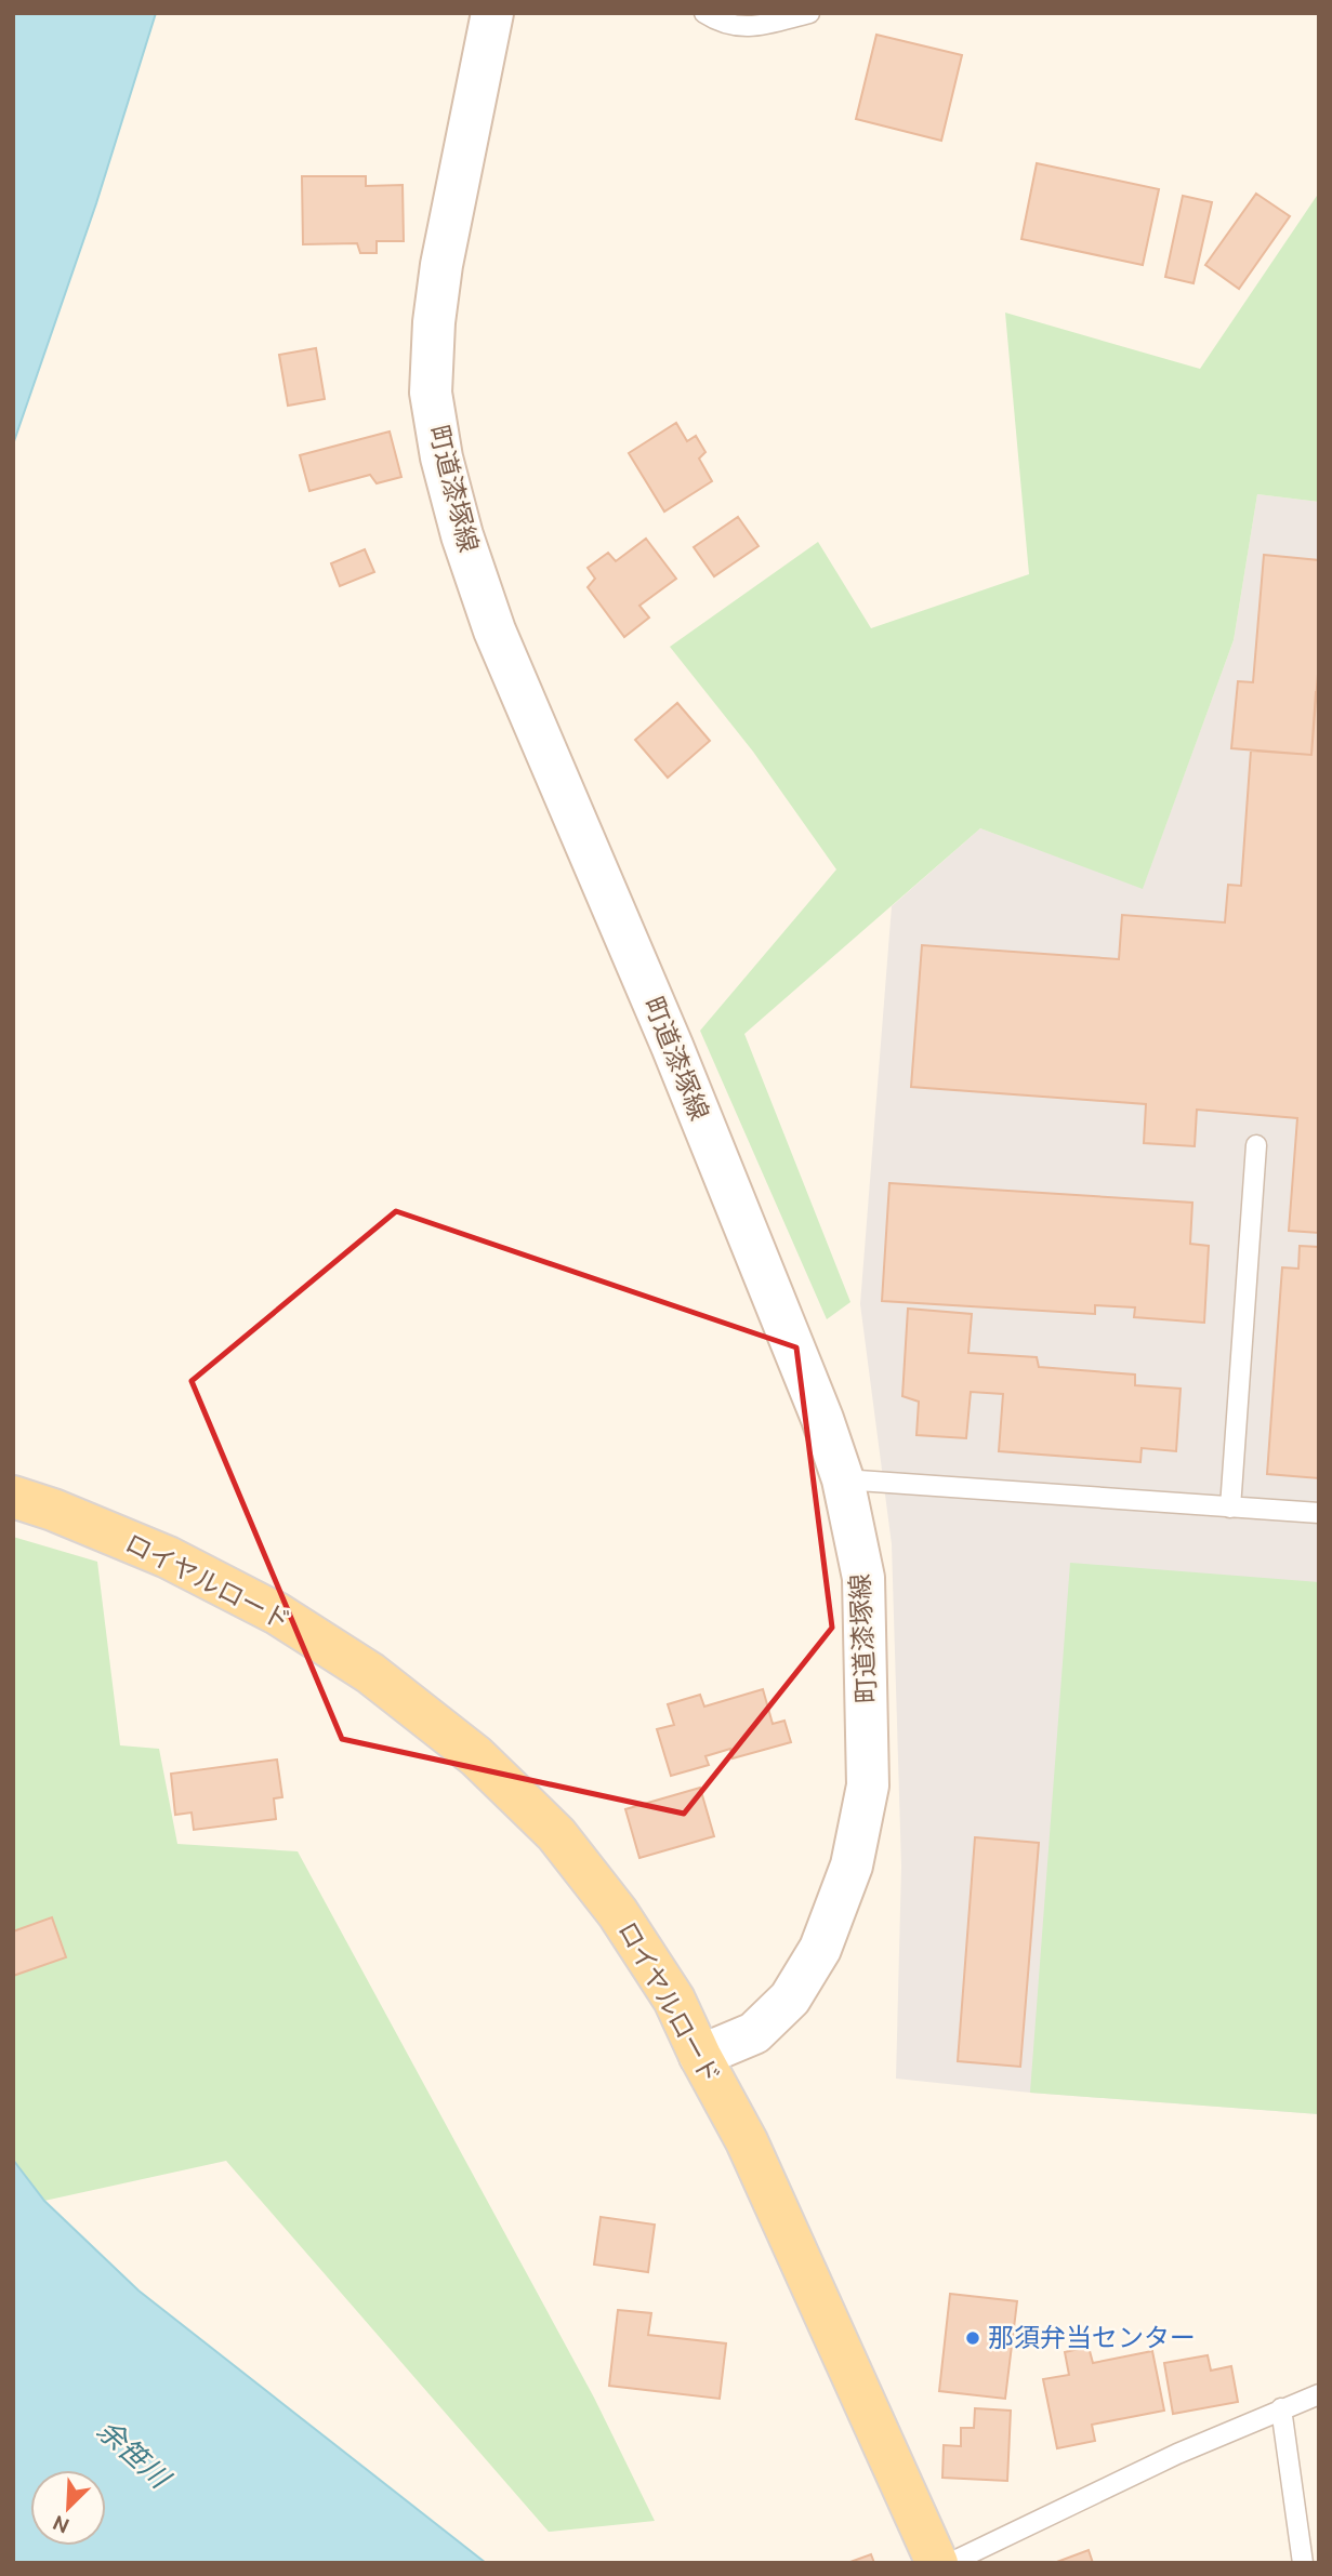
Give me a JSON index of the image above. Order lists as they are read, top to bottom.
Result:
{
  "streets": {
    "main road": ["ロイヤルロード"],
    "street": ["町道漆塚線"]
  },
  "crossings": [
    ["町道漆塚線", "ロイヤルロード"]
  ],
  "water": ["余笹川"],
  "places": ["那須弁当センター"],
  "north": "bottom left"
}
